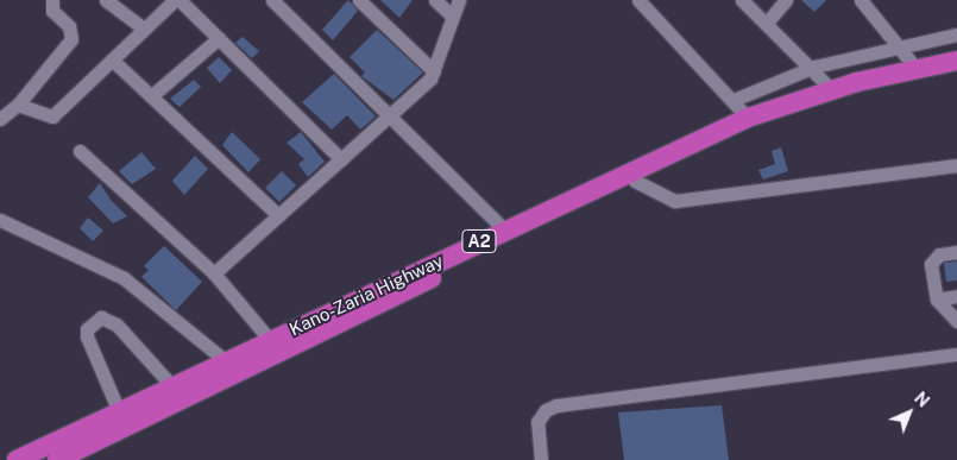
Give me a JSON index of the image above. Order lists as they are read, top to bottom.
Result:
{
  "streets": {
    "highway": ["A2", "Kano-Zaria Highway"]
  },
  "north": "top right"
}
